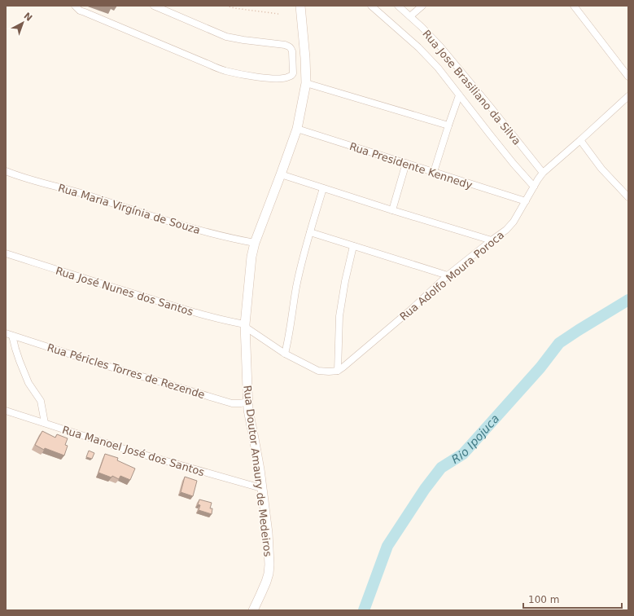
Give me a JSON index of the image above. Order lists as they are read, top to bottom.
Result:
{
  "streets": {
    "street": [
      "Rua Jose Brasiliano da Silva",
      "Rua Presidente Kennedy",
      "Rua Maria Virgínia de Souza",
      "Rua Adolfo Moura Poroca",
      "Rua José Nunes dos Santos",
      "Rua Péricles Torres de Rezende",
      "Rua Manoel José dos Santos",
      "Rua Doutor Amaury de Medeiros"
    ]
  },
  "crossings": [
    ["Rua Jose Brasiliano da Silva", "Rua Adolfo Moura Poroca"],
    ["Rua Presidente Kennedy", "Rua Adolfo Moura Poroca"],
    ["Rua Presidente Kennedy", "Rua Doutor Amaury de Medeiros"],
    ["Rua Maria Virgínia de Souza", "Rua Doutor Amaury de Medeiros"],
    ["Rua José Nunes dos Santos", "Rua Doutor Amaury de Medeiros"],
    ["Rua Péricles Torres de Rezende", "Rua Doutor Amaury de Medeiros"],
    ["Rua Manoel José dos Santos", "Rua Doutor Amaury de Medeiros"]
  ],
  "water": ["Rio Ipojuca"],
  "scale_bar": "100 m",
  "north": "top right"
}
